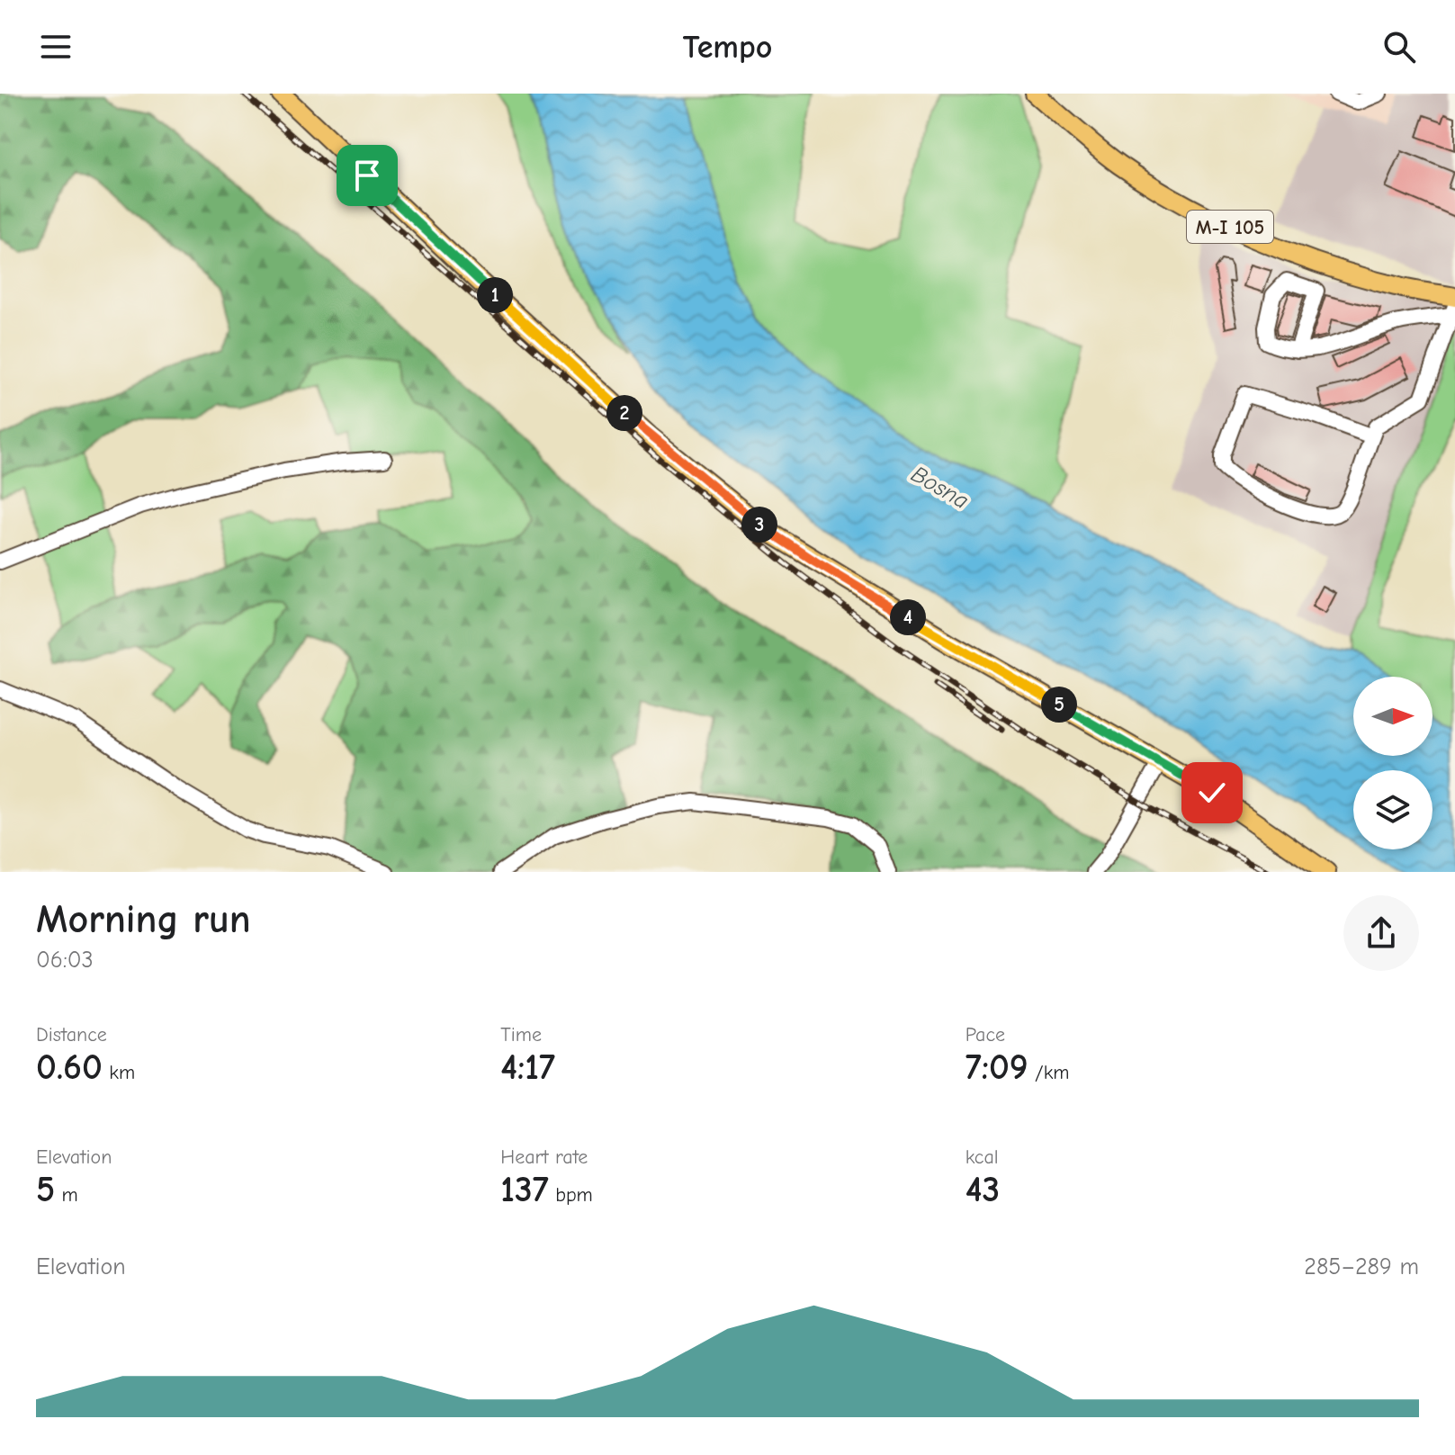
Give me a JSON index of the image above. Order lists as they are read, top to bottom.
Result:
{
  "streets": {
    "main road": ["M-I 105"]
  },
  "water": ["Bosna"],
  "north": "right",
  "page": {
    "header": "Tempo",
    "pins": [
      "1",
      "2",
      "3",
      "4",
      "5"
    ],
    "heading": ["Morning run", "06:03"],
    "stats": [
      ["Distance", "0.60 km"],
      ["Time", "4:17"],
      ["Pace", "7:09 /km"],
      ["Elevation", "5 m"],
      ["Heart rate", "137 bpm"],
      ["kcal", "43"]
    ],
    "chart": ["Elevation", "285–289 m"]
  }
}
